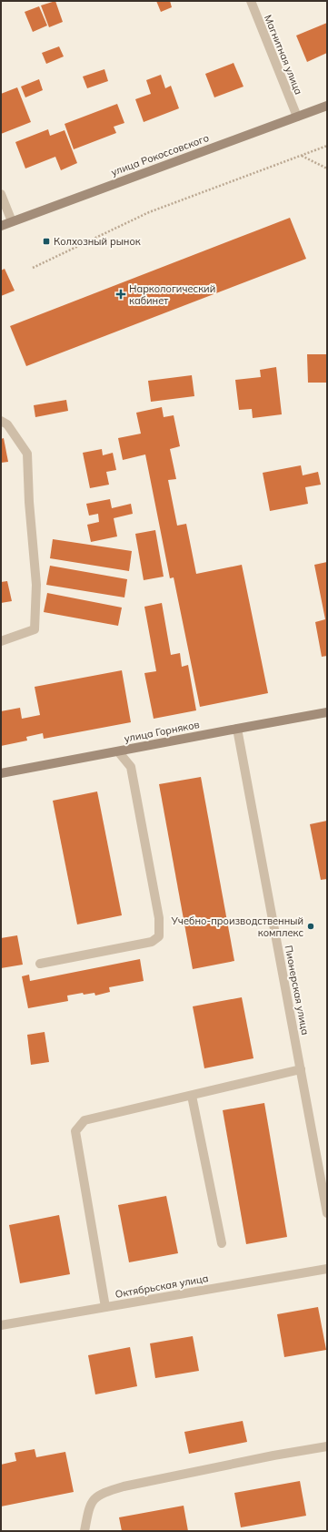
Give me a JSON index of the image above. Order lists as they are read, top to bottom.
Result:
{
  "streets": {
    "main road": ["улица Рокоссовского", "улица Горняков"],
    "street": ["Магнитная улица", "Пионерская улица", "Октябрьская улица"]
  },
  "crossings": [
    ["Магнитная улица", "улица Рокоссовского"],
    ["улица Горняков", "Пионерская улица"]
  ],
  "places": {
    "transit": ["Колхозный рынок"],
    "health": ["Наркологический кабинет"],
    "other": ["Учебно-производственный комплекс"]
  }
}
